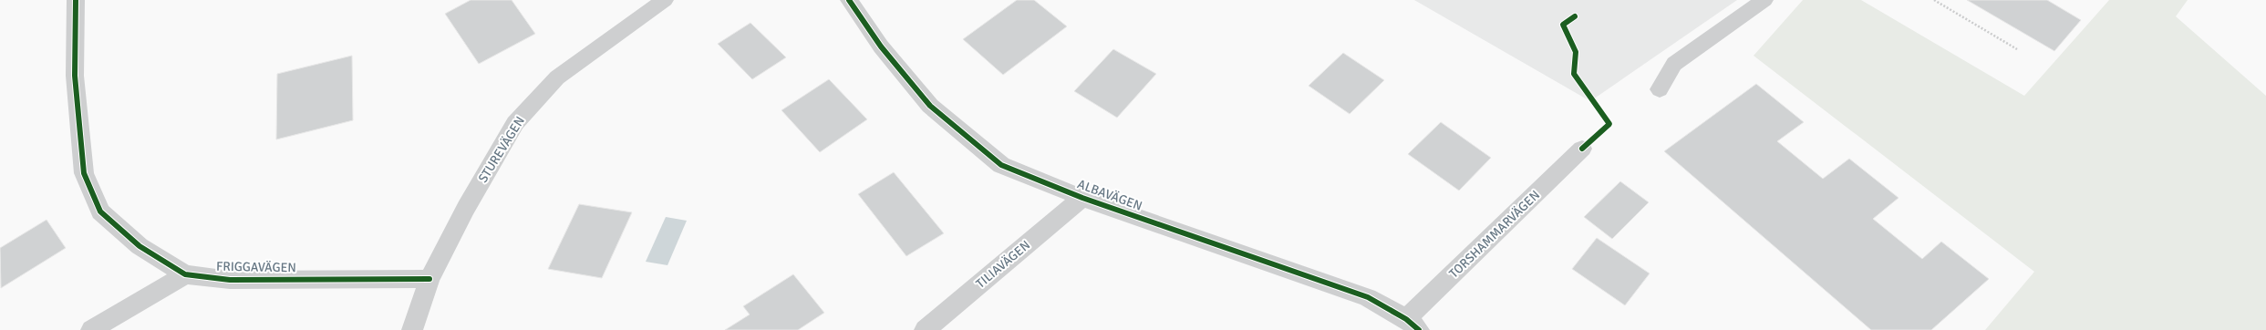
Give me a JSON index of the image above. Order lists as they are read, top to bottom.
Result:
{
  "streets": {
    "street": [
      "STUREVÄGEN",
      "ALBAVÄGEN",
      "TORSHAMMARVÄGEN",
      "TILIAVÄGEN",
      "FRIGGAVÄGEN"
    ]
  },
  "crossings": [
    ["STUREVÄGEN", "FRIGGAVÄGEN"],
    ["ALBAVÄGEN", "TORSHAMMARVÄGEN"],
    ["ALBAVÄGEN", "TILIAVÄGEN"]
  ]
}
